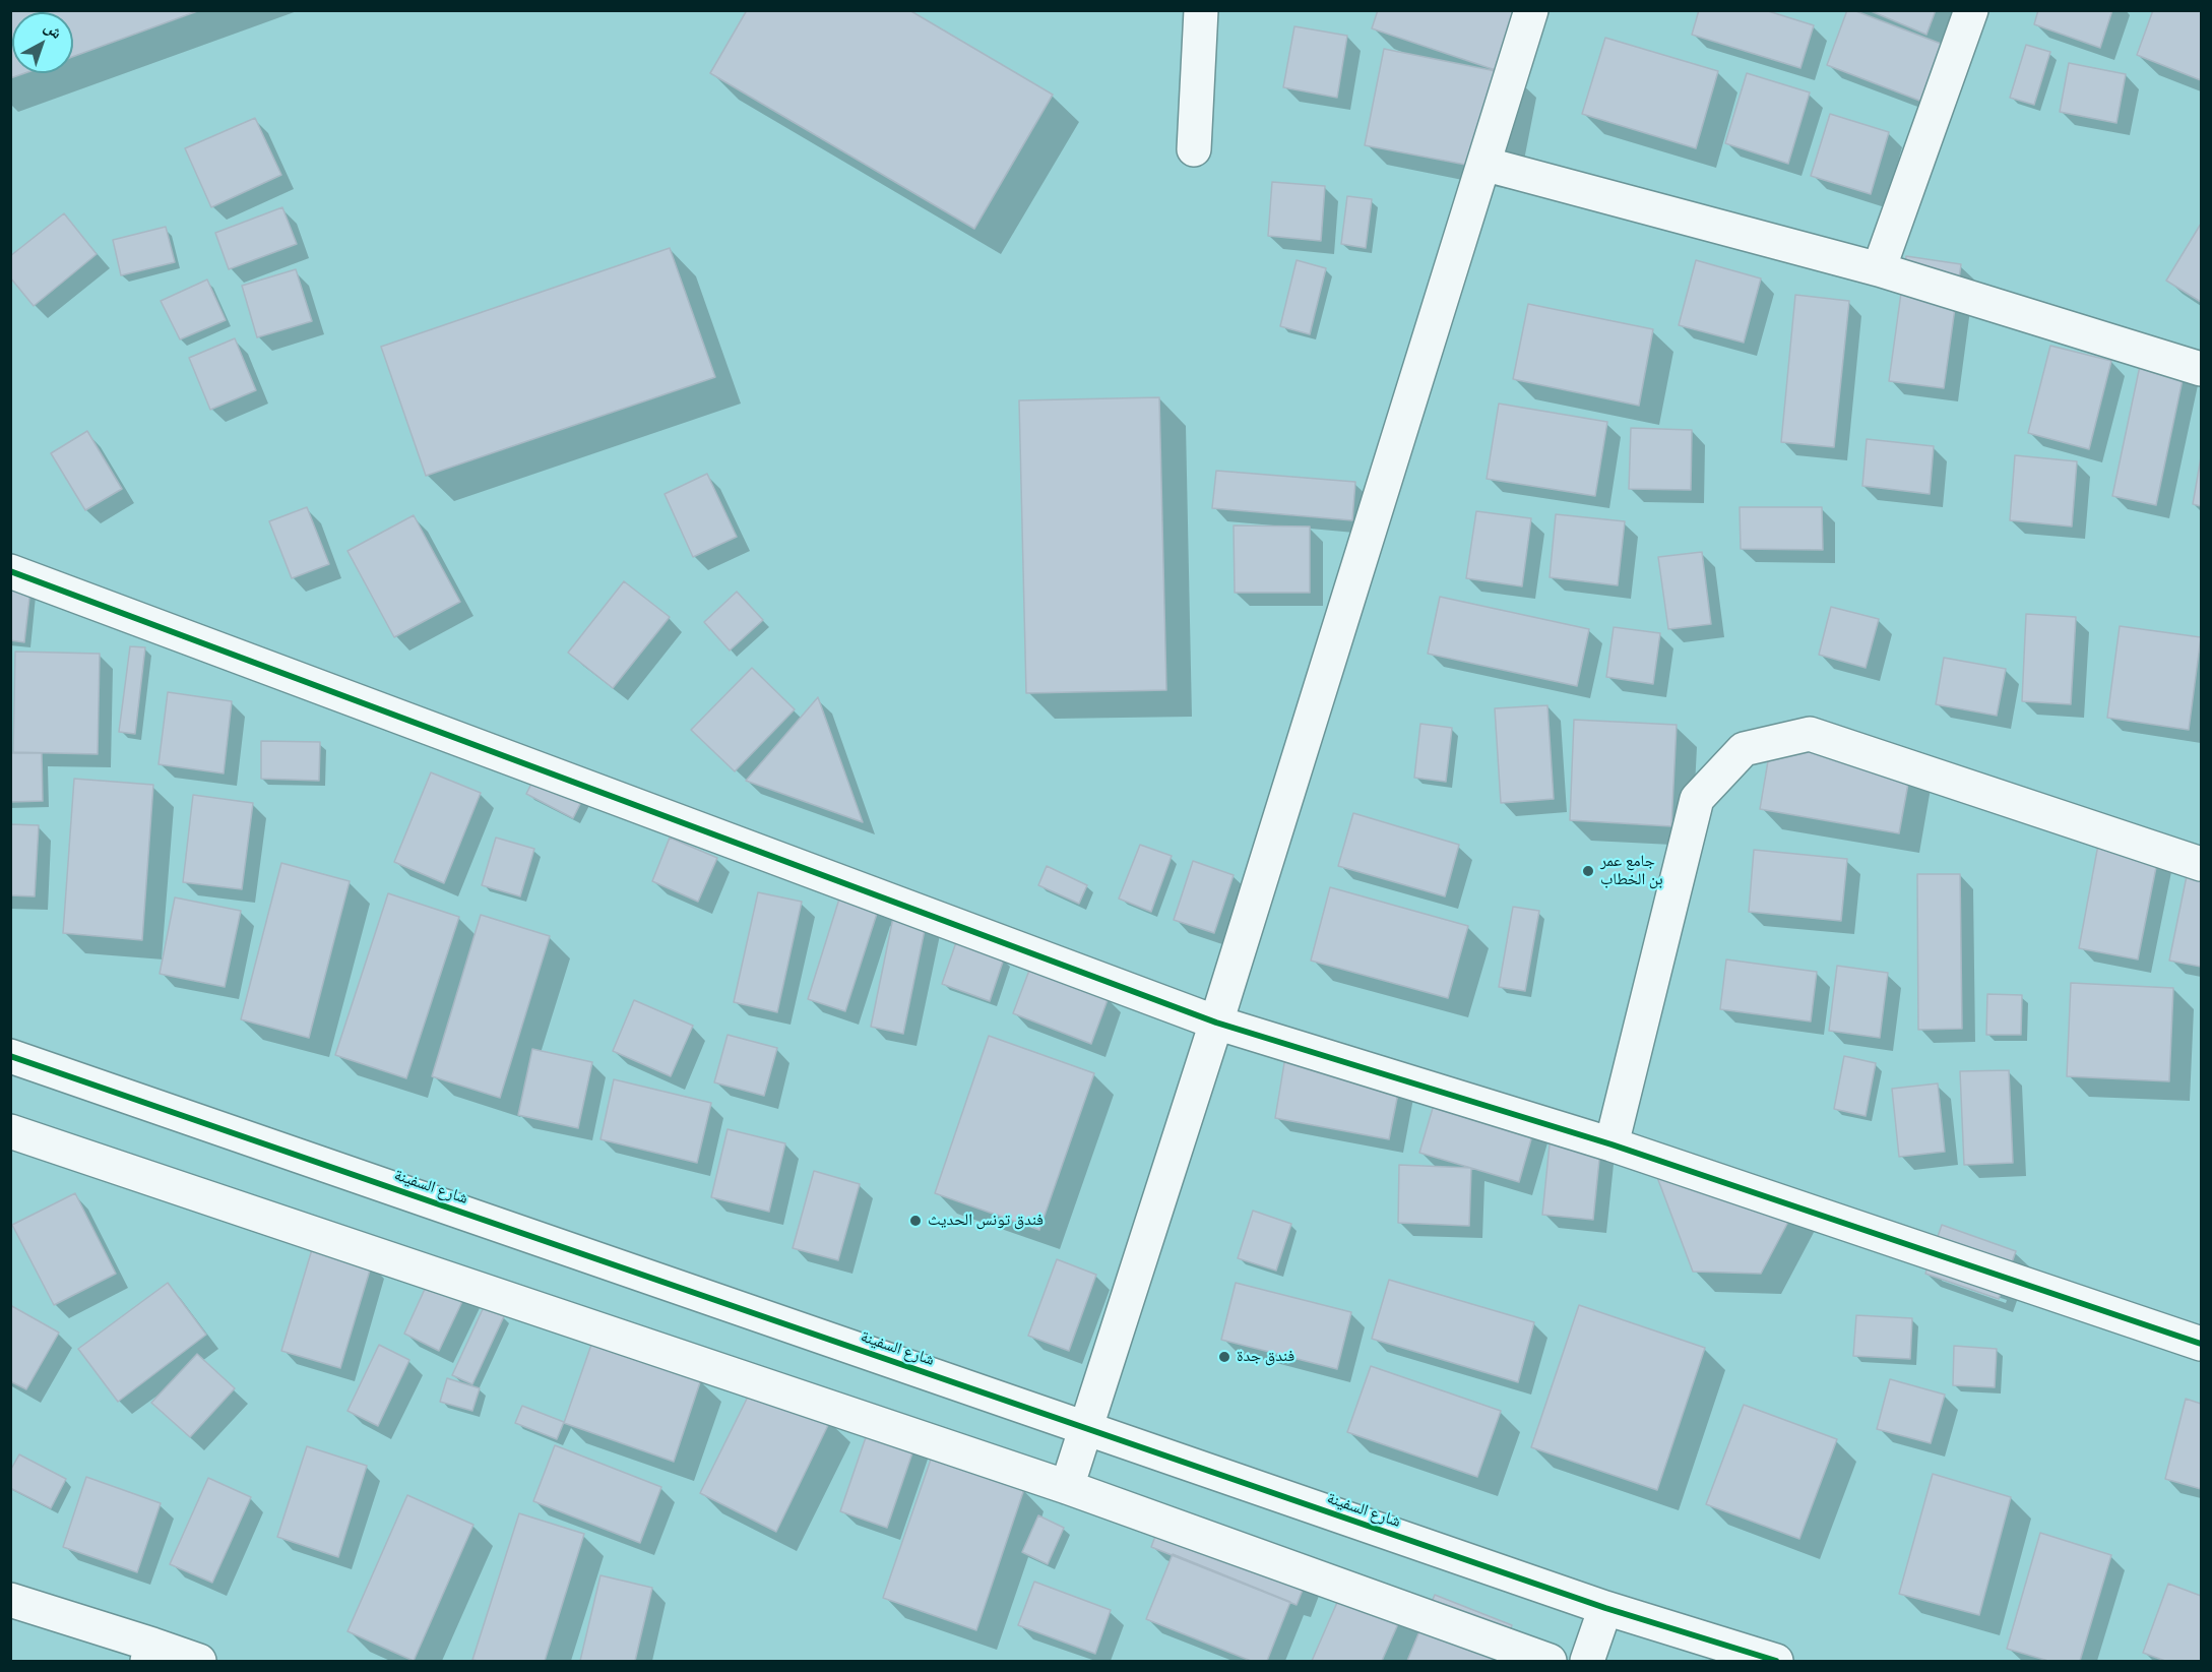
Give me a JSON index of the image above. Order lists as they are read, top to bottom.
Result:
{
  "streets": {
    "street": ["شارع السفينة"]
  },
  "places": ["جامع عمر بن الخطاب", "فندق تونس الحديث", "فندق جدة"],
  "north": "top right"
}
